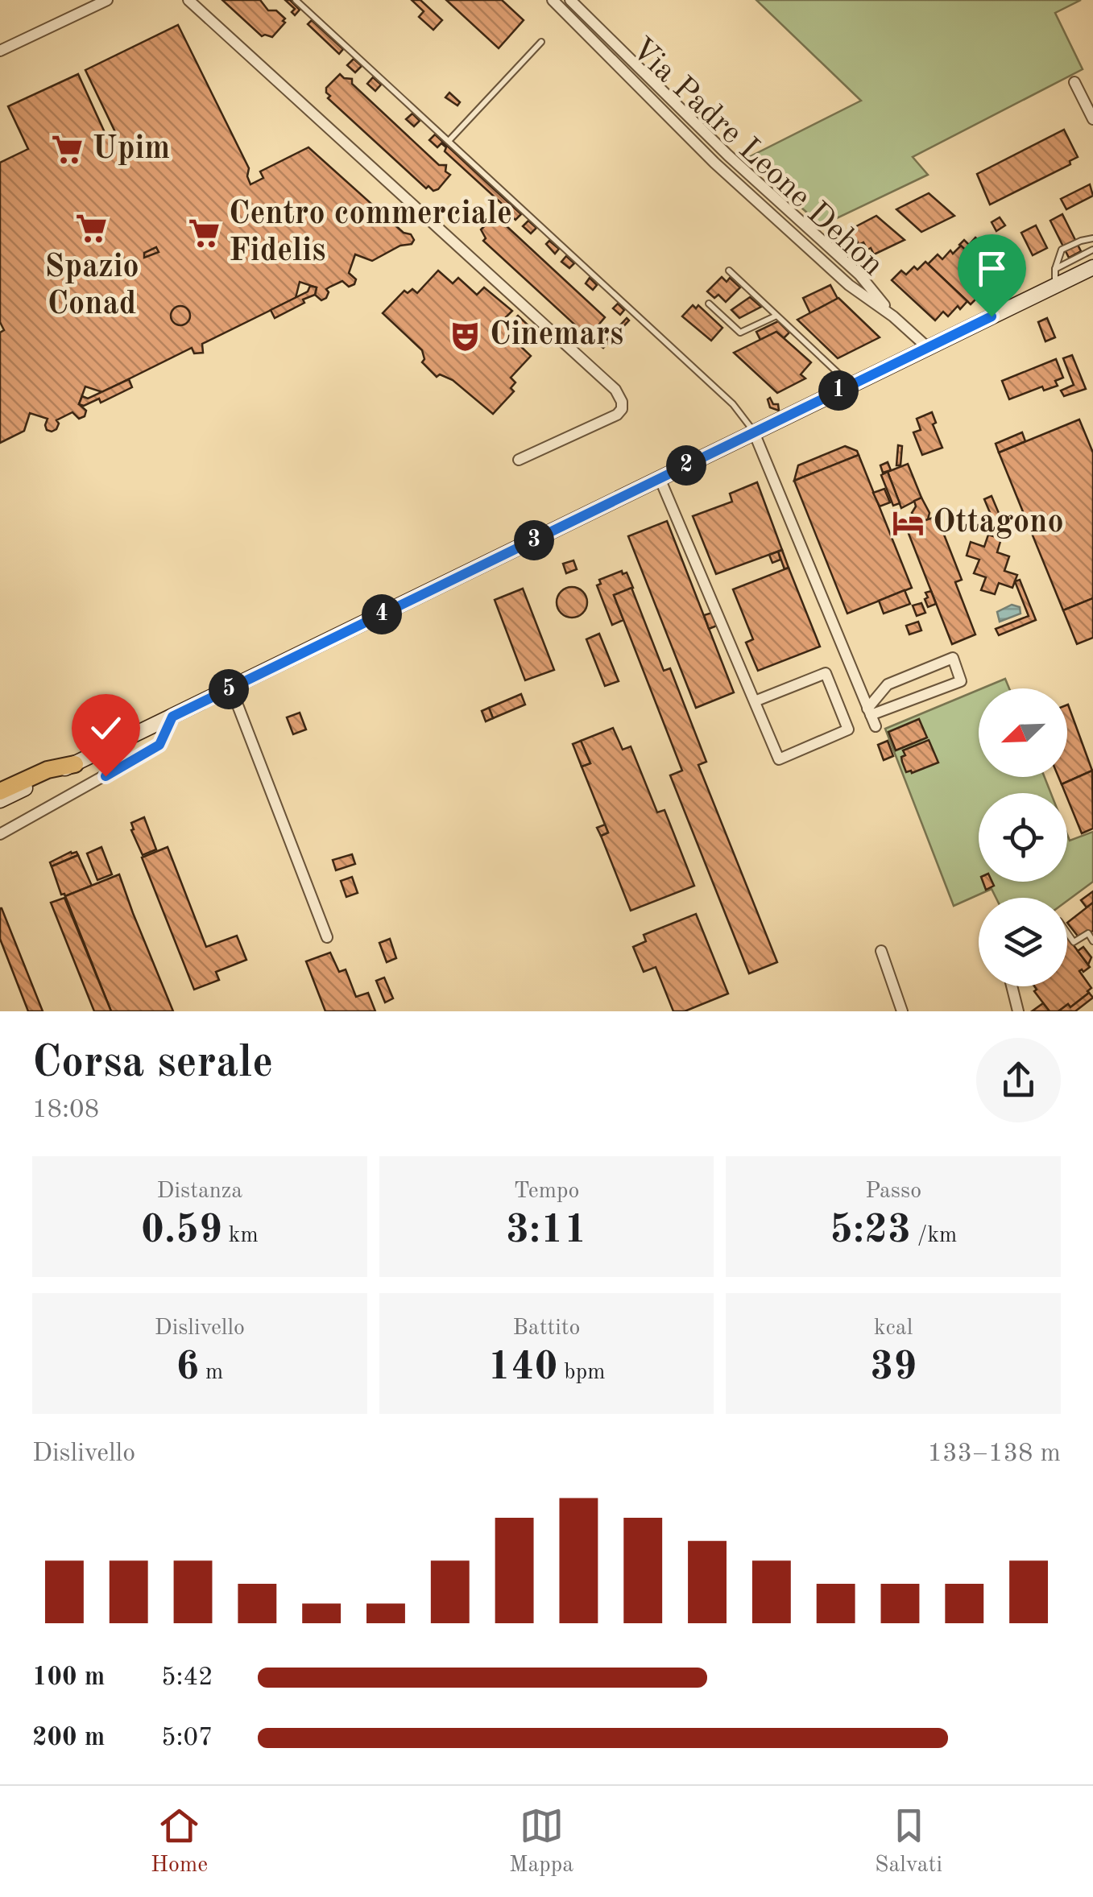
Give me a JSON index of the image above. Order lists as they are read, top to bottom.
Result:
{
  "streets": {
    "street": ["Via Padre Leone Dehon"]
  },
  "places": {
    "supermarket": ["Upim", "Spazio Conad", "Centro commerciale Fidelis"],
    "theatre": ["Cinemars"],
    "hotel": ["Ottagono"]
  },
  "north": "bottom left",
  "page": {
    "pins": [
      "1",
      "2",
      "3",
      "4",
      "5"
    ],
    "heading": ["Corsa serale", "18:08"],
    "stats": [
      ["Distanza", "0.59 km"],
      ["Tempo", "3:11"],
      ["Passo", "5:23 /km"],
      ["Dislivello", "6 m"],
      ["Battito", "140 bpm"],
      ["kcal", "39"]
    ],
    "chart": ["Dislivello", "133–138 m"],
    "list": [
      {
        "name": "100 m",
        "note": "5:42"
      },
      {
        "name": "200 m",
        "note": "5:07"
      }
    ],
    "tabs": ["Home", "Mappa", "Salvati"]
  }
}
